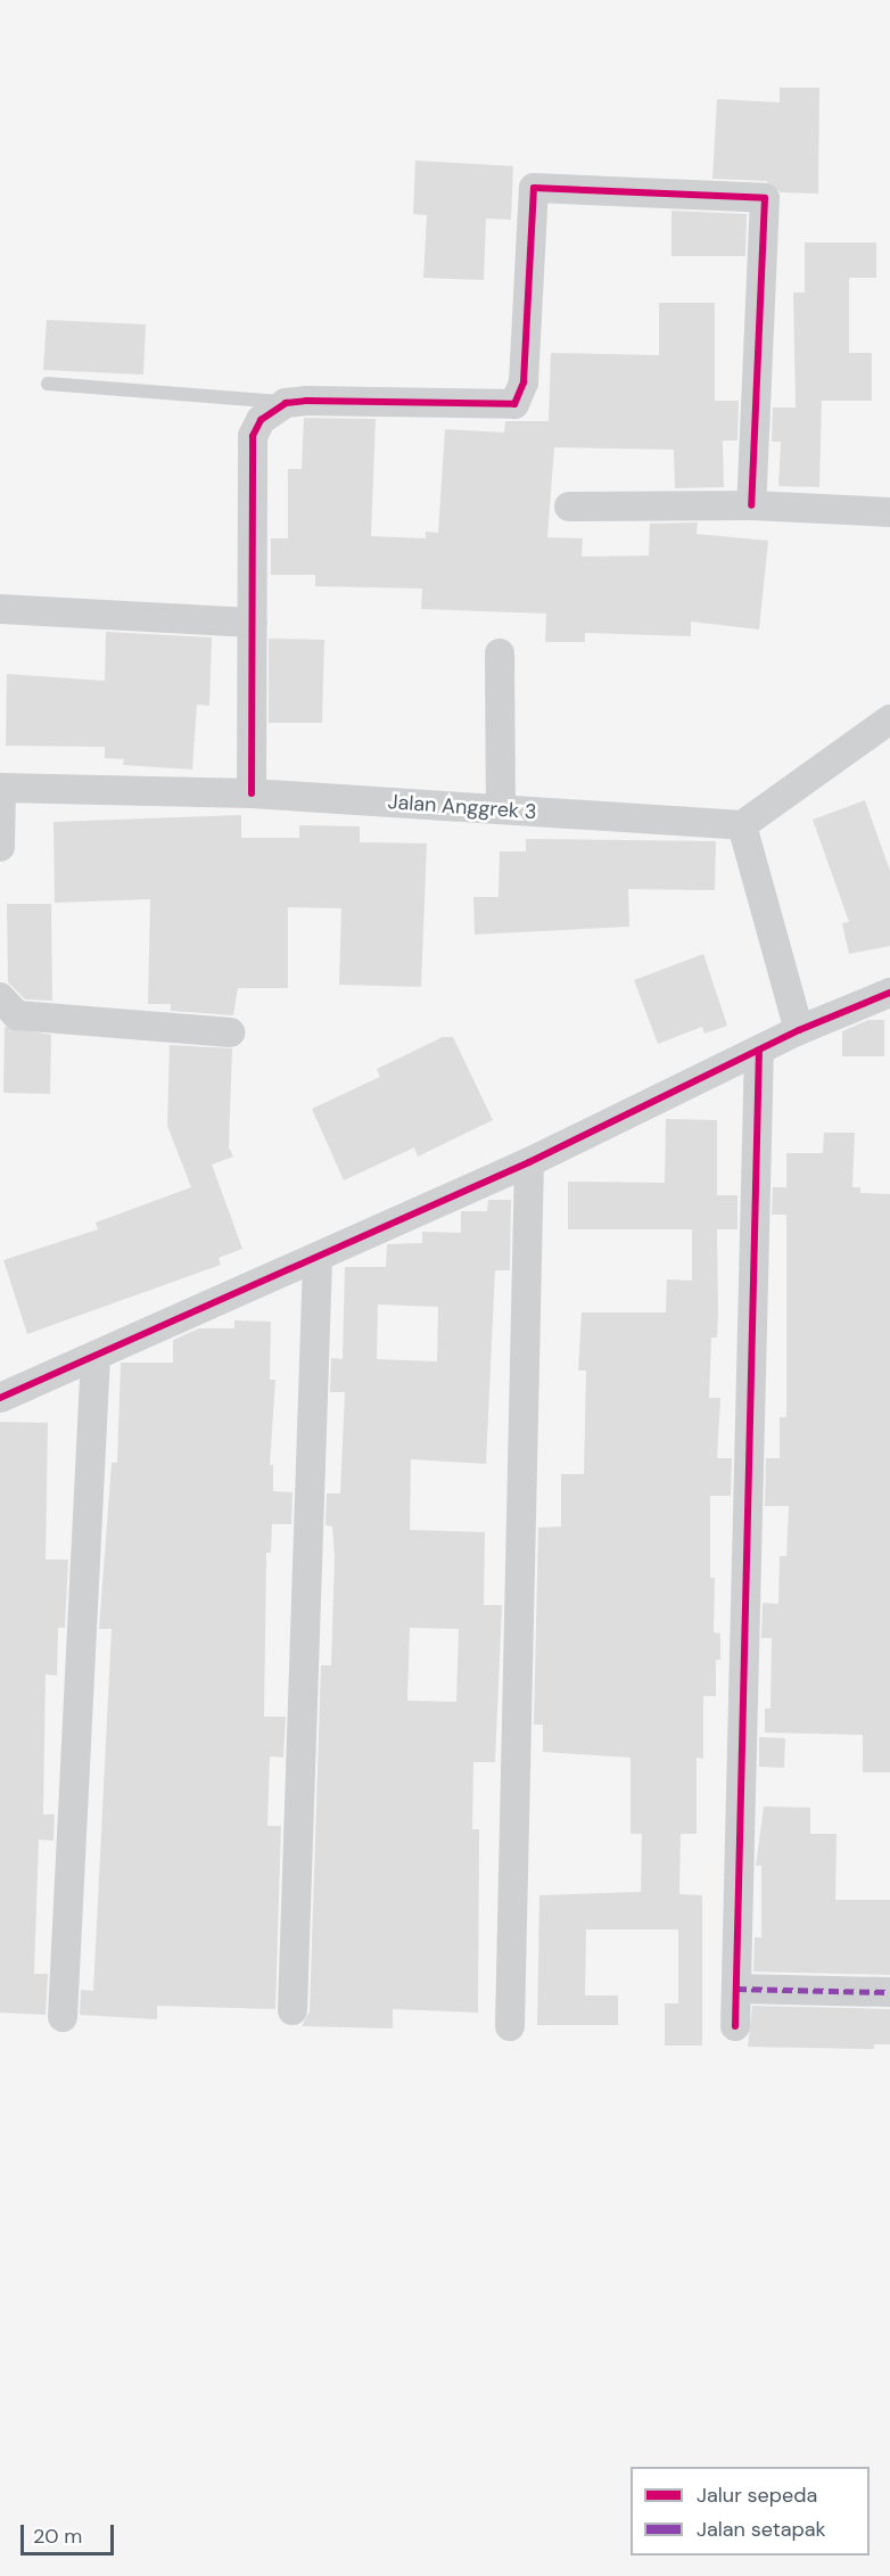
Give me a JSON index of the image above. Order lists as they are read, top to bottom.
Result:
{
  "streets": {
    "street": ["Jalan Anggrek 3"]
  },
  "legend": ["Jalur sepeda", "Jalan setapak"],
  "scale_bar": "20 m"
}
